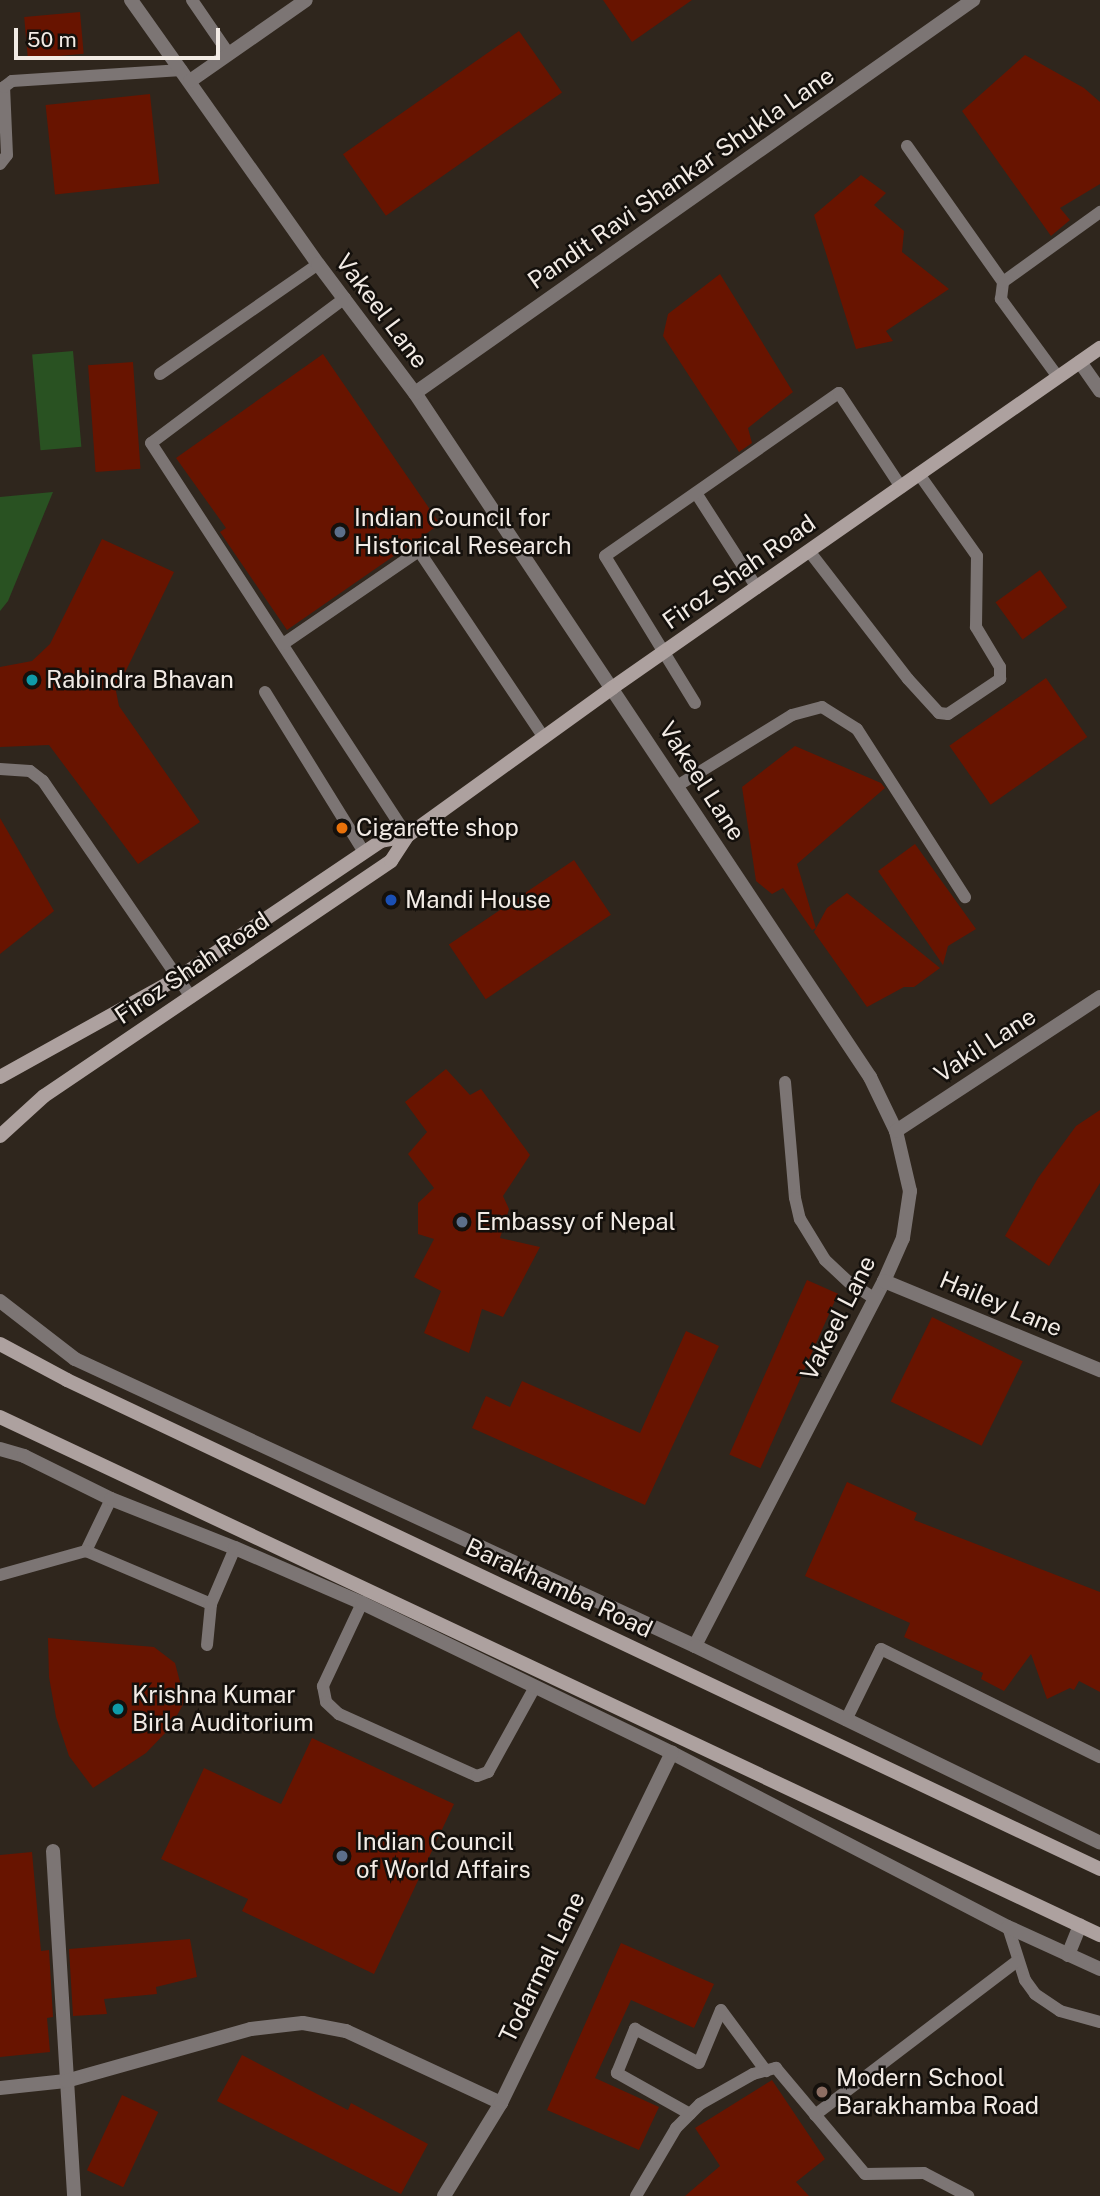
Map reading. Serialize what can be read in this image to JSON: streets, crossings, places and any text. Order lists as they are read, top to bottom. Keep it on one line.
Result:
{"streets":{"main road":["Firoz Shah Road","Barakhamba Road"],"street":["Pandit Ravi Shankar Shukla Lane","Vakeel Lane","Vakil Lane","Hailey Lane","Todarmal Lane"]},"crossings":[["Pandit Ravi Shankar Shukla Lane","Vakeel Lane"],["Vakeel Lane","Firoz Shah Road"],["Vakeel Lane","Vakil Lane"],["Vakeel Lane","Hailey Lane"]],"places":["Indian Council for Historical Research","Rabindra Bhavan","Cigarette shop","Mandi House","Embassy of Nepal","Krishna Kumar Birla Auditorium","Indian Council of World Affairs","Modern School Barakhamba Road"],"scale_bar":"50 m"}
